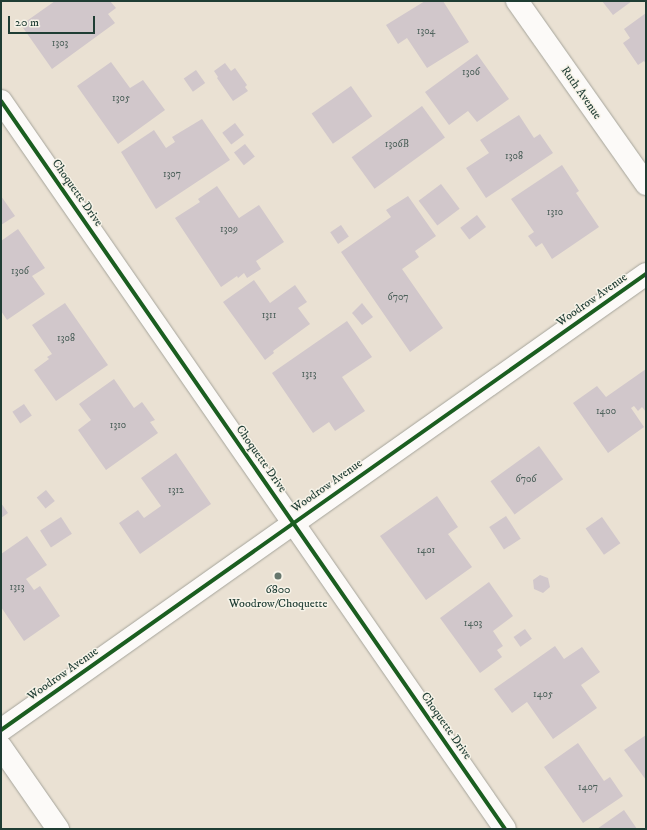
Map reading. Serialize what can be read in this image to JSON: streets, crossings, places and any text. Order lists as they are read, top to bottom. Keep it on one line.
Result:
{"streets":{"street":["Ruth Avenue","Choquette Drive","Woodrow Avenue"]},"crossings":[["Choquette Drive","Woodrow Avenue"]],"places":["6800 Woodrow/Choquette"],"house_numbers":["1304","1303","1306","1305","1306B","1308","1307","1310","1309","1306","6707","1311","1308","1313","1400","1310","6706","1312","1401","1313","1403","1405","1407"],"scale_bar":"20 m"}
